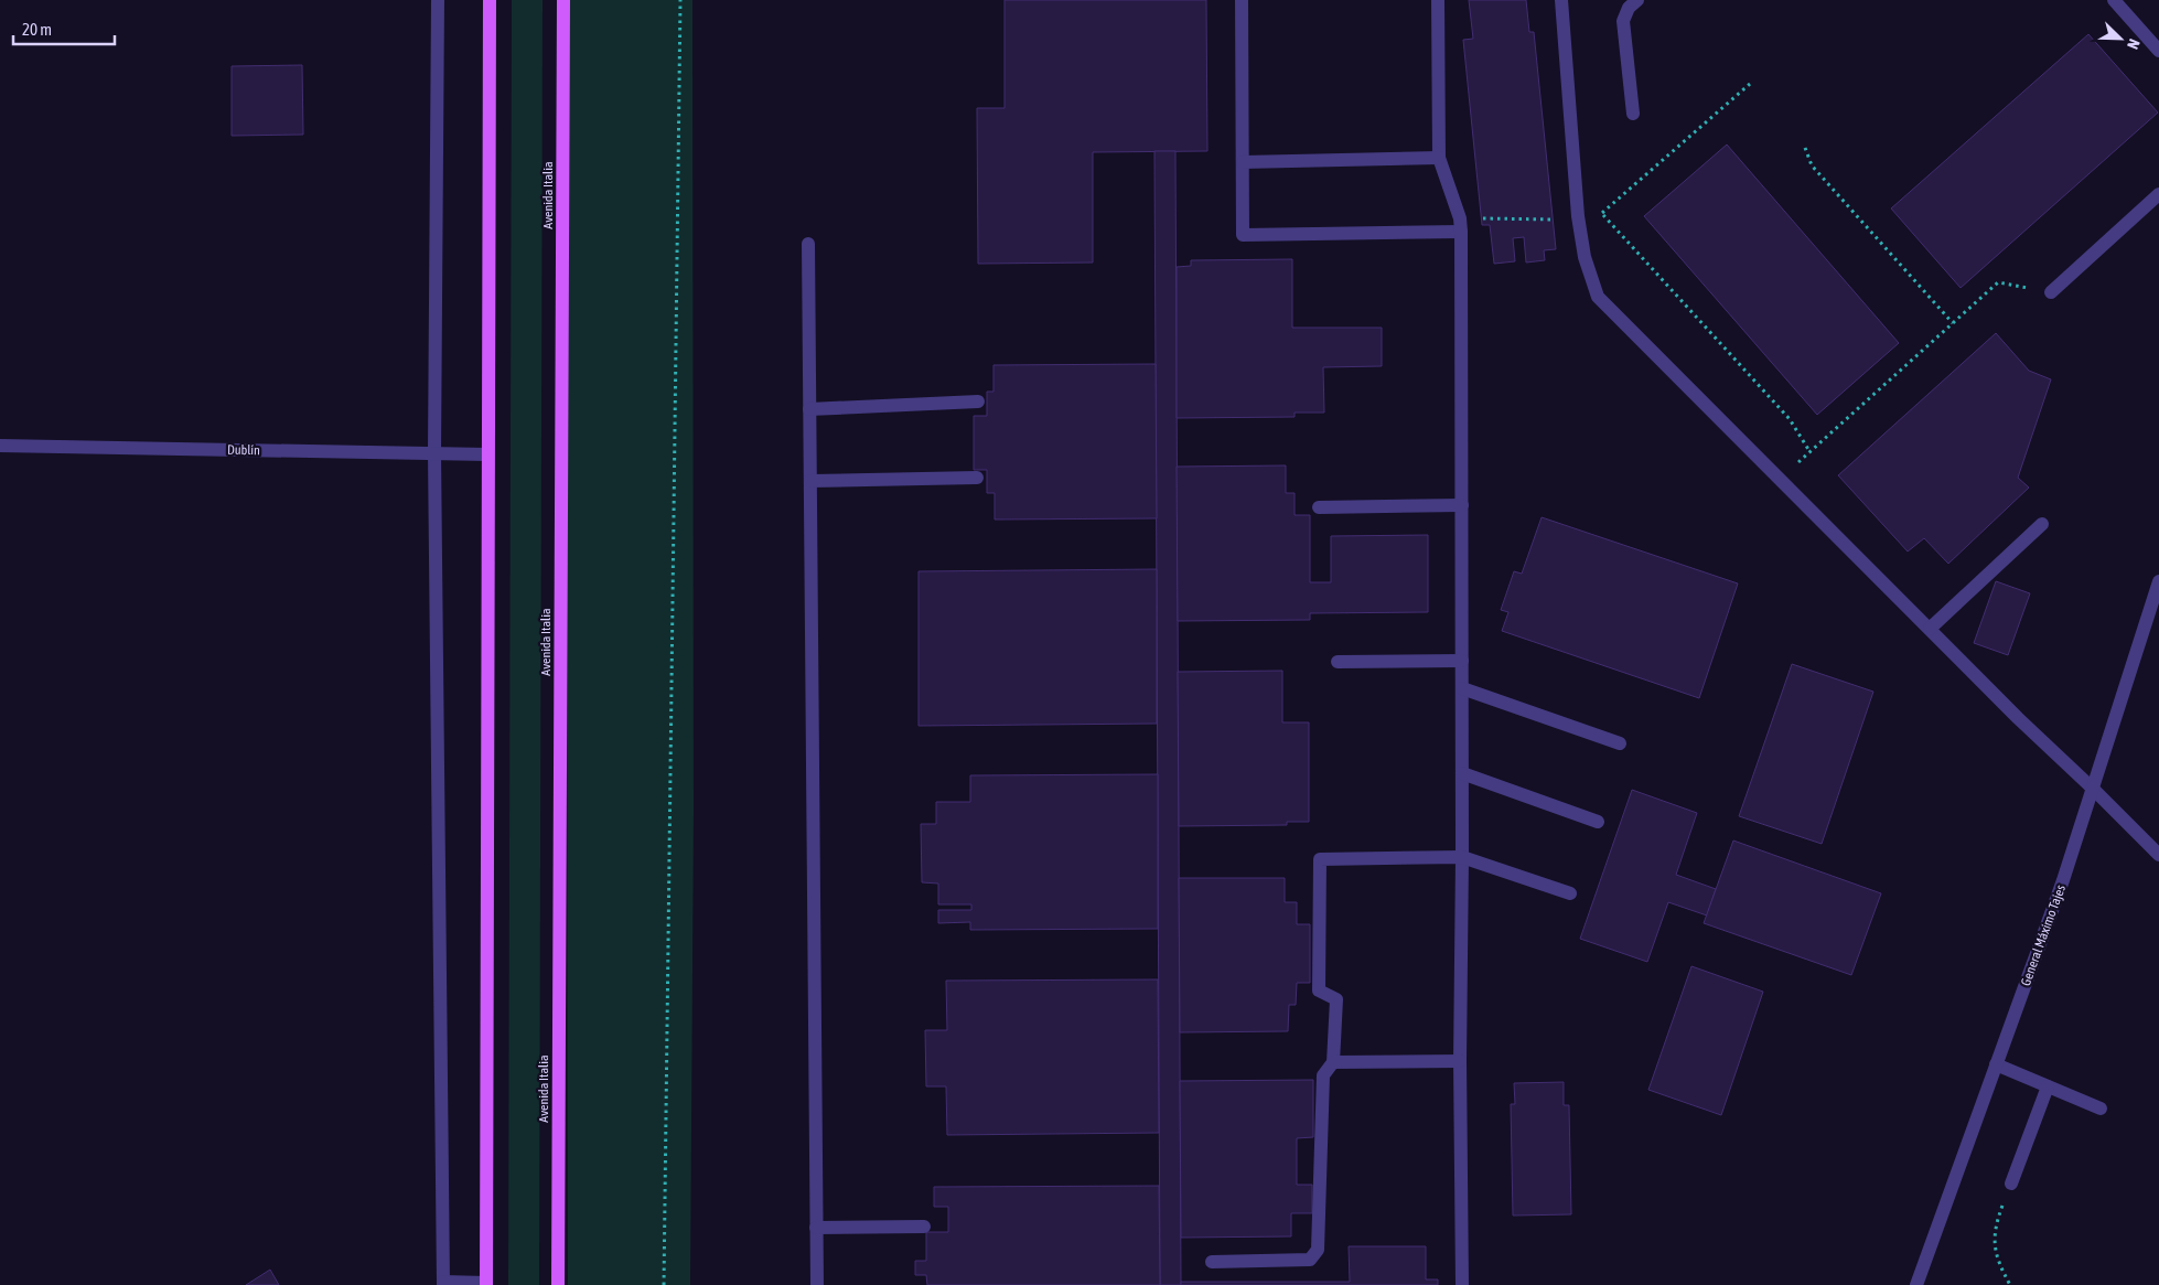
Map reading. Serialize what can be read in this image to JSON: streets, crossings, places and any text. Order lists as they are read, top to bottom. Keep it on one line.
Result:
{"streets":{"main road":["Avenida Italia"],"street":["Dublín","General Máximo Tajes"]},"scale_bar":"20 m","north":"bottom right"}
